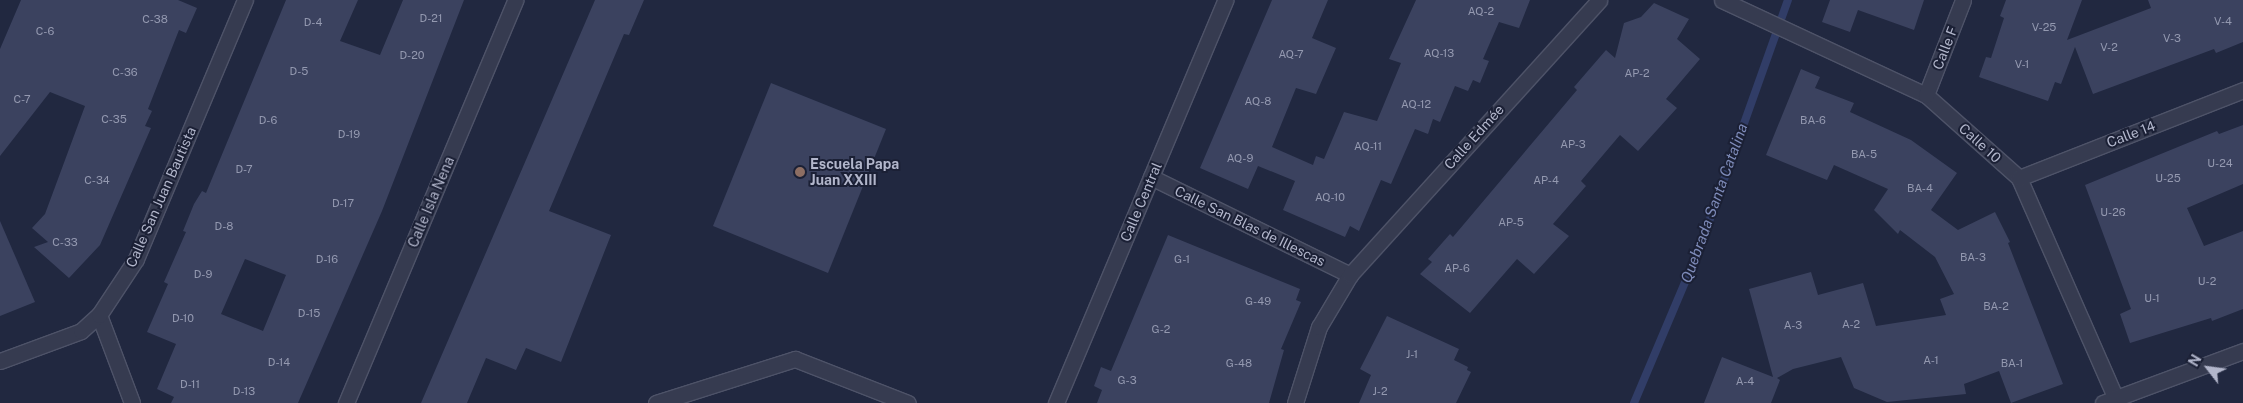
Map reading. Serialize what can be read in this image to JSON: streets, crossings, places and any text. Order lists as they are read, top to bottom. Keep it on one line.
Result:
{"streets":{"street":["Calle F","Calle 14","Calle Edmée","Calle 10","Calle San Juan Bautista","Calle Isla Nena","Calle Central","Calle San Blas de Illescas"]},"crossings":[["Calle F","Calle 10"],["Calle 14","Calle 10"],["Calle Edmée","Calle San Blas de Illescas"],["Calle Central","Calle San Blas de Illescas"]],"water":["Quebrada Santa Catalina"],"places":["Escuela Papa Juan XXIII"],"house_numbers":["AQ-2","D-21","C-38","V-4","D-4","V-25","C-6","V-3","V-2","AQ-13","AQ-7","D-20","V-1","D-5","C-36","AP-2","C-7","AQ-8","AQ-12","C-35","D-6","BA-6","D-19","AP-3","AQ-11","BA-5","AQ-9","U-24","D-7","U-25","C-34","AP-4","BA-4","AQ-10","D-17","U-26","AP-5","D-8","C-33","BA-3","D-16","G-1","AP-6","D-9","U-2","U-1","G-49","BA-2","D-15","D-10","A-2","A-3","G-2","J-1","A-1","D-14","G-48","BA-1","G-3","A-4","D-11","D-13","J-2"],"north":"top left"}
